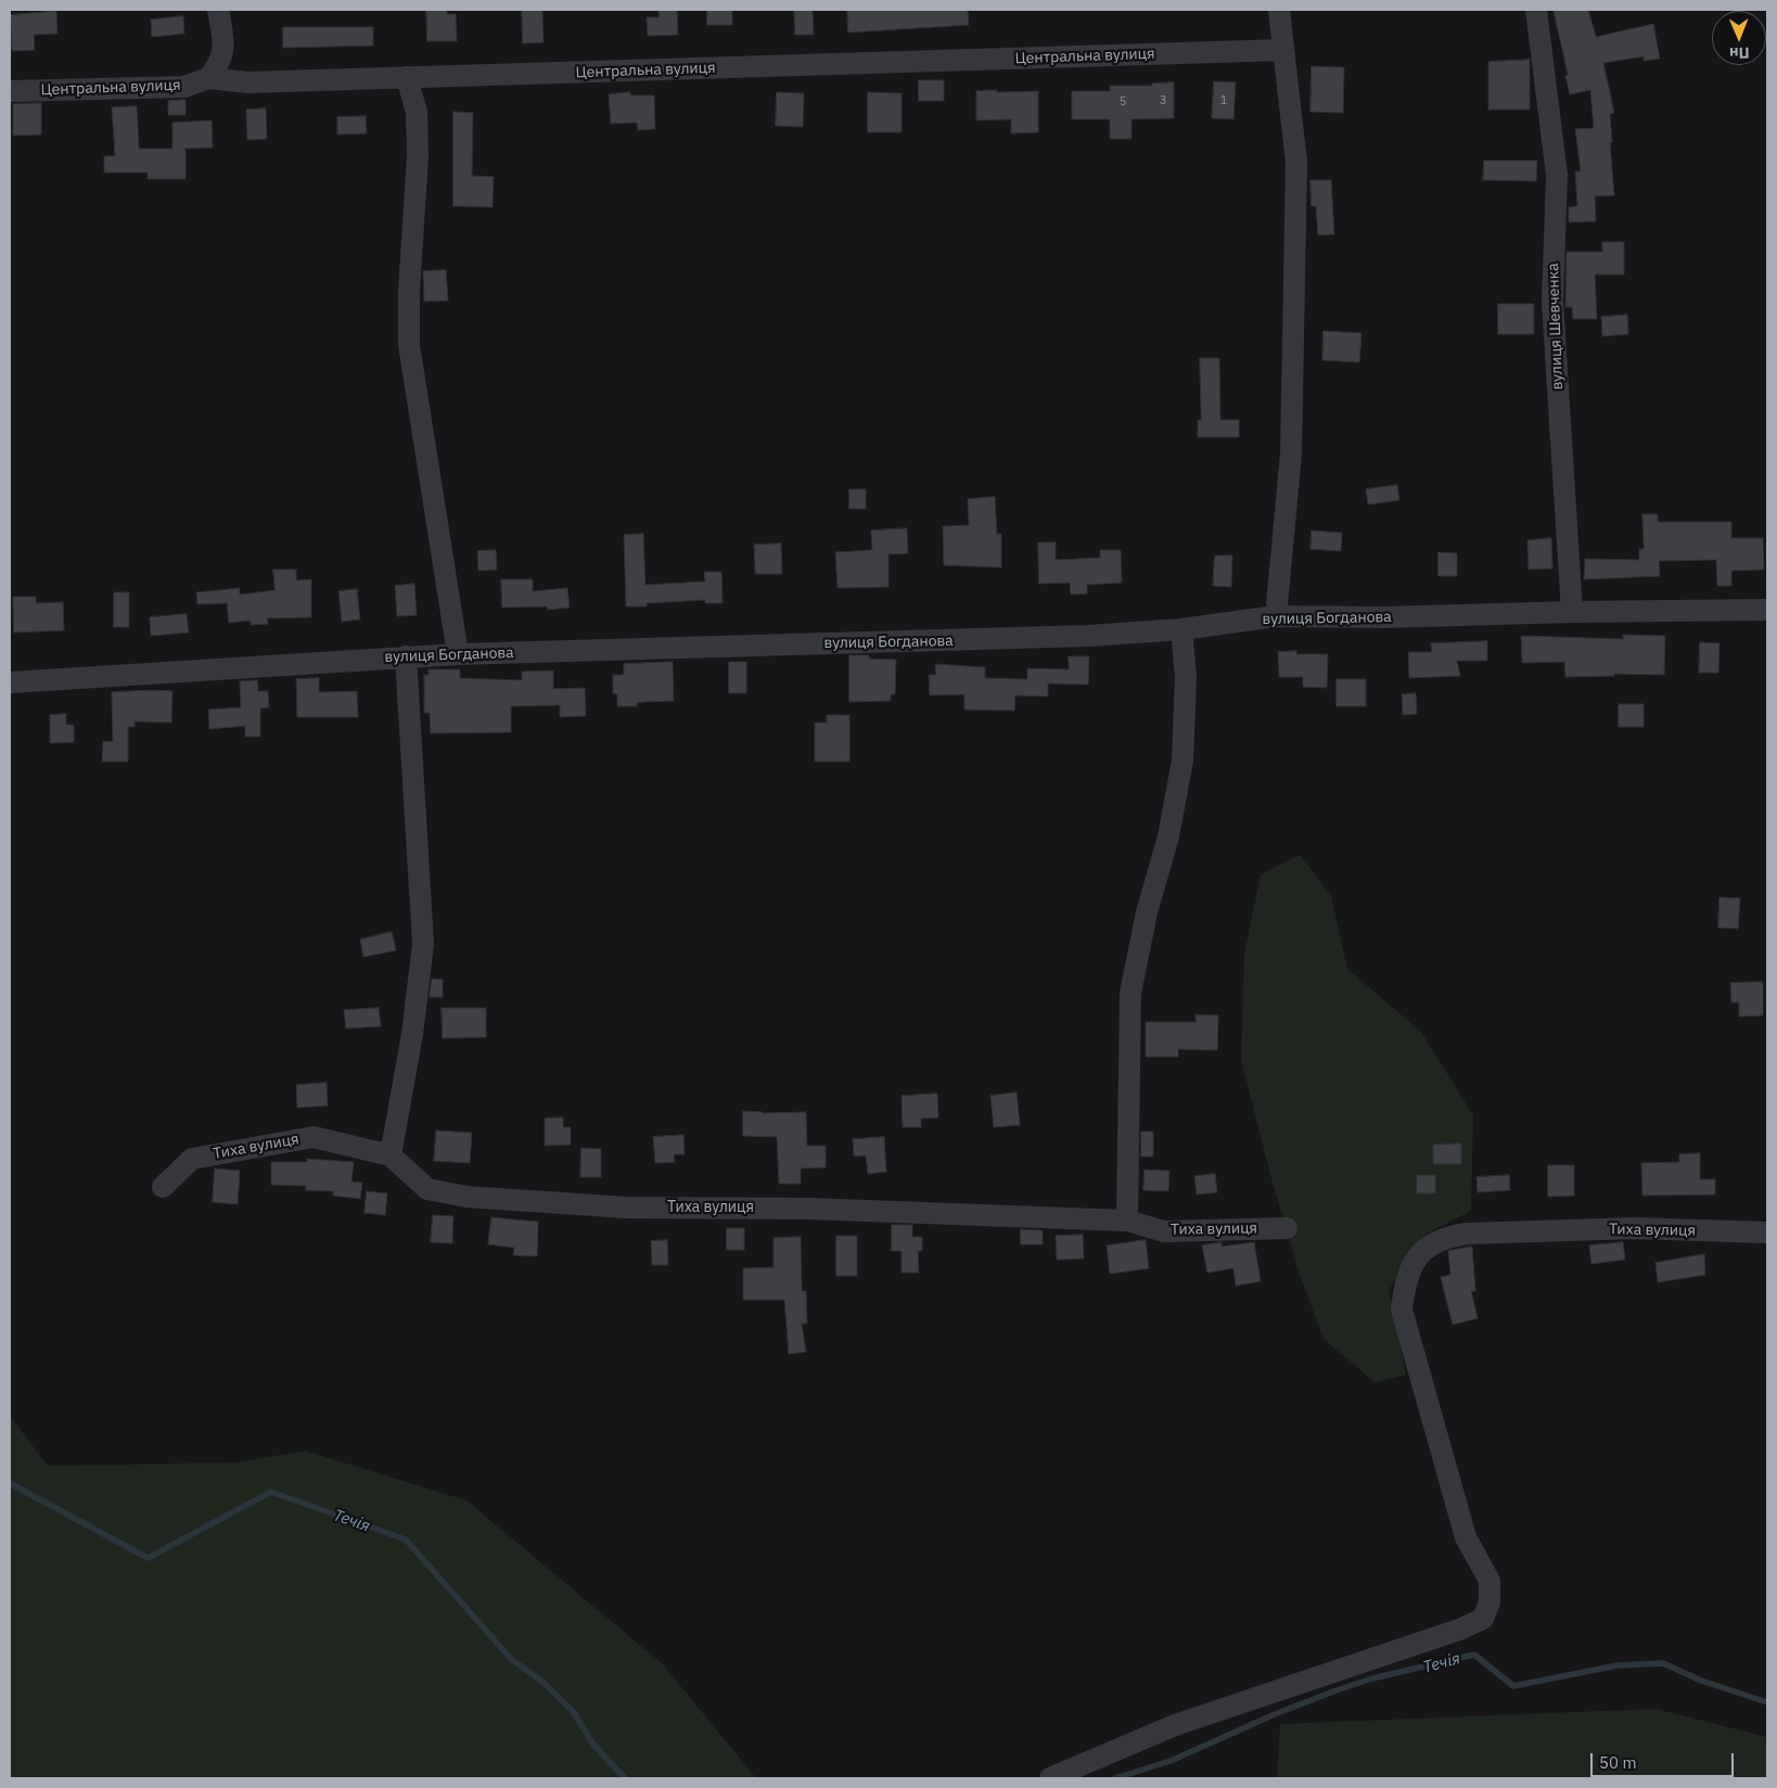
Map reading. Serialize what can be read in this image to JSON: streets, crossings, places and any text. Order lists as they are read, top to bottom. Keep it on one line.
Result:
{"streets":{"street":["Центральна вулиця","вулиця Шевченка","вулиця Богданова","Тиха вулиця"]},"crossings":[["вулиця Шевченка","вулиця Богданова"]],"water":["Течія"],"house_numbers":["3","1","5"],"scale_bar":"50 m","north":"bottom"}
